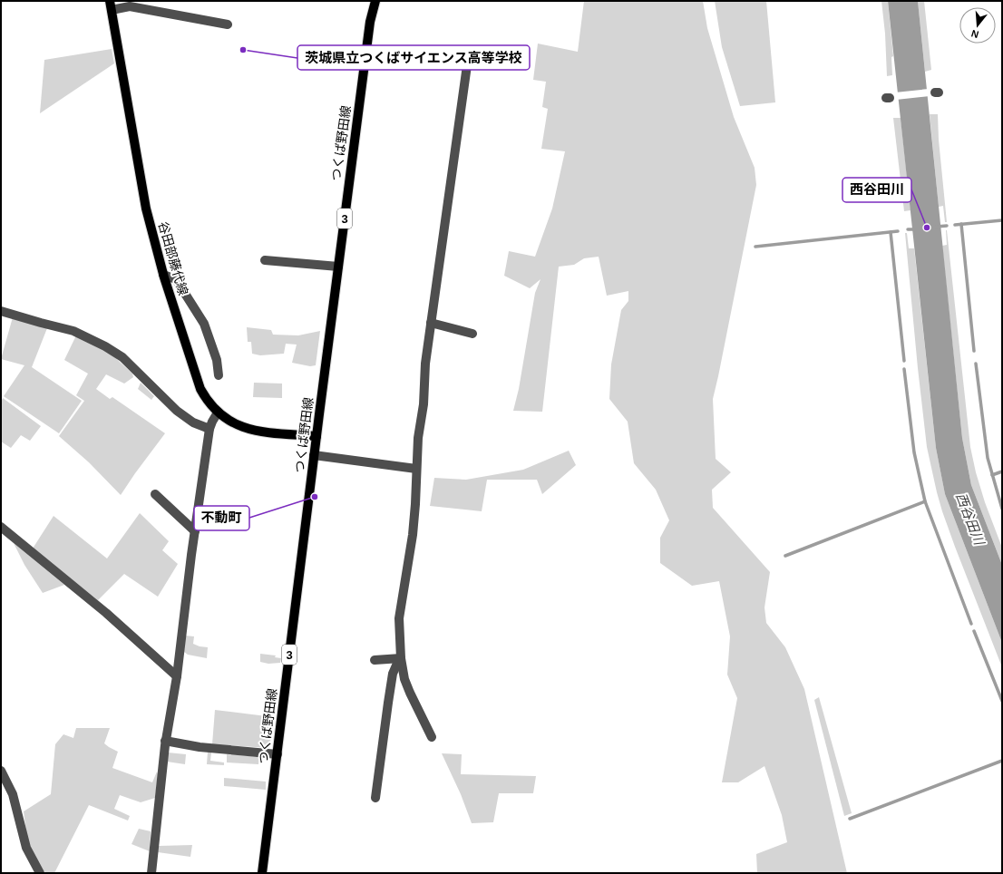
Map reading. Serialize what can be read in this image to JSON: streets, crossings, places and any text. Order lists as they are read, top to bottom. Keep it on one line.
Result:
{"streets":{"main road":["つくば野田線","3","谷田部藤代線"]},"crossings":[["つくば野田線","谷田部藤代線"]],"water":["西谷田川"],"places":["茨城県立つくばサイエンス高等学校","西谷田川","不動町"],"north":"bottom"}
